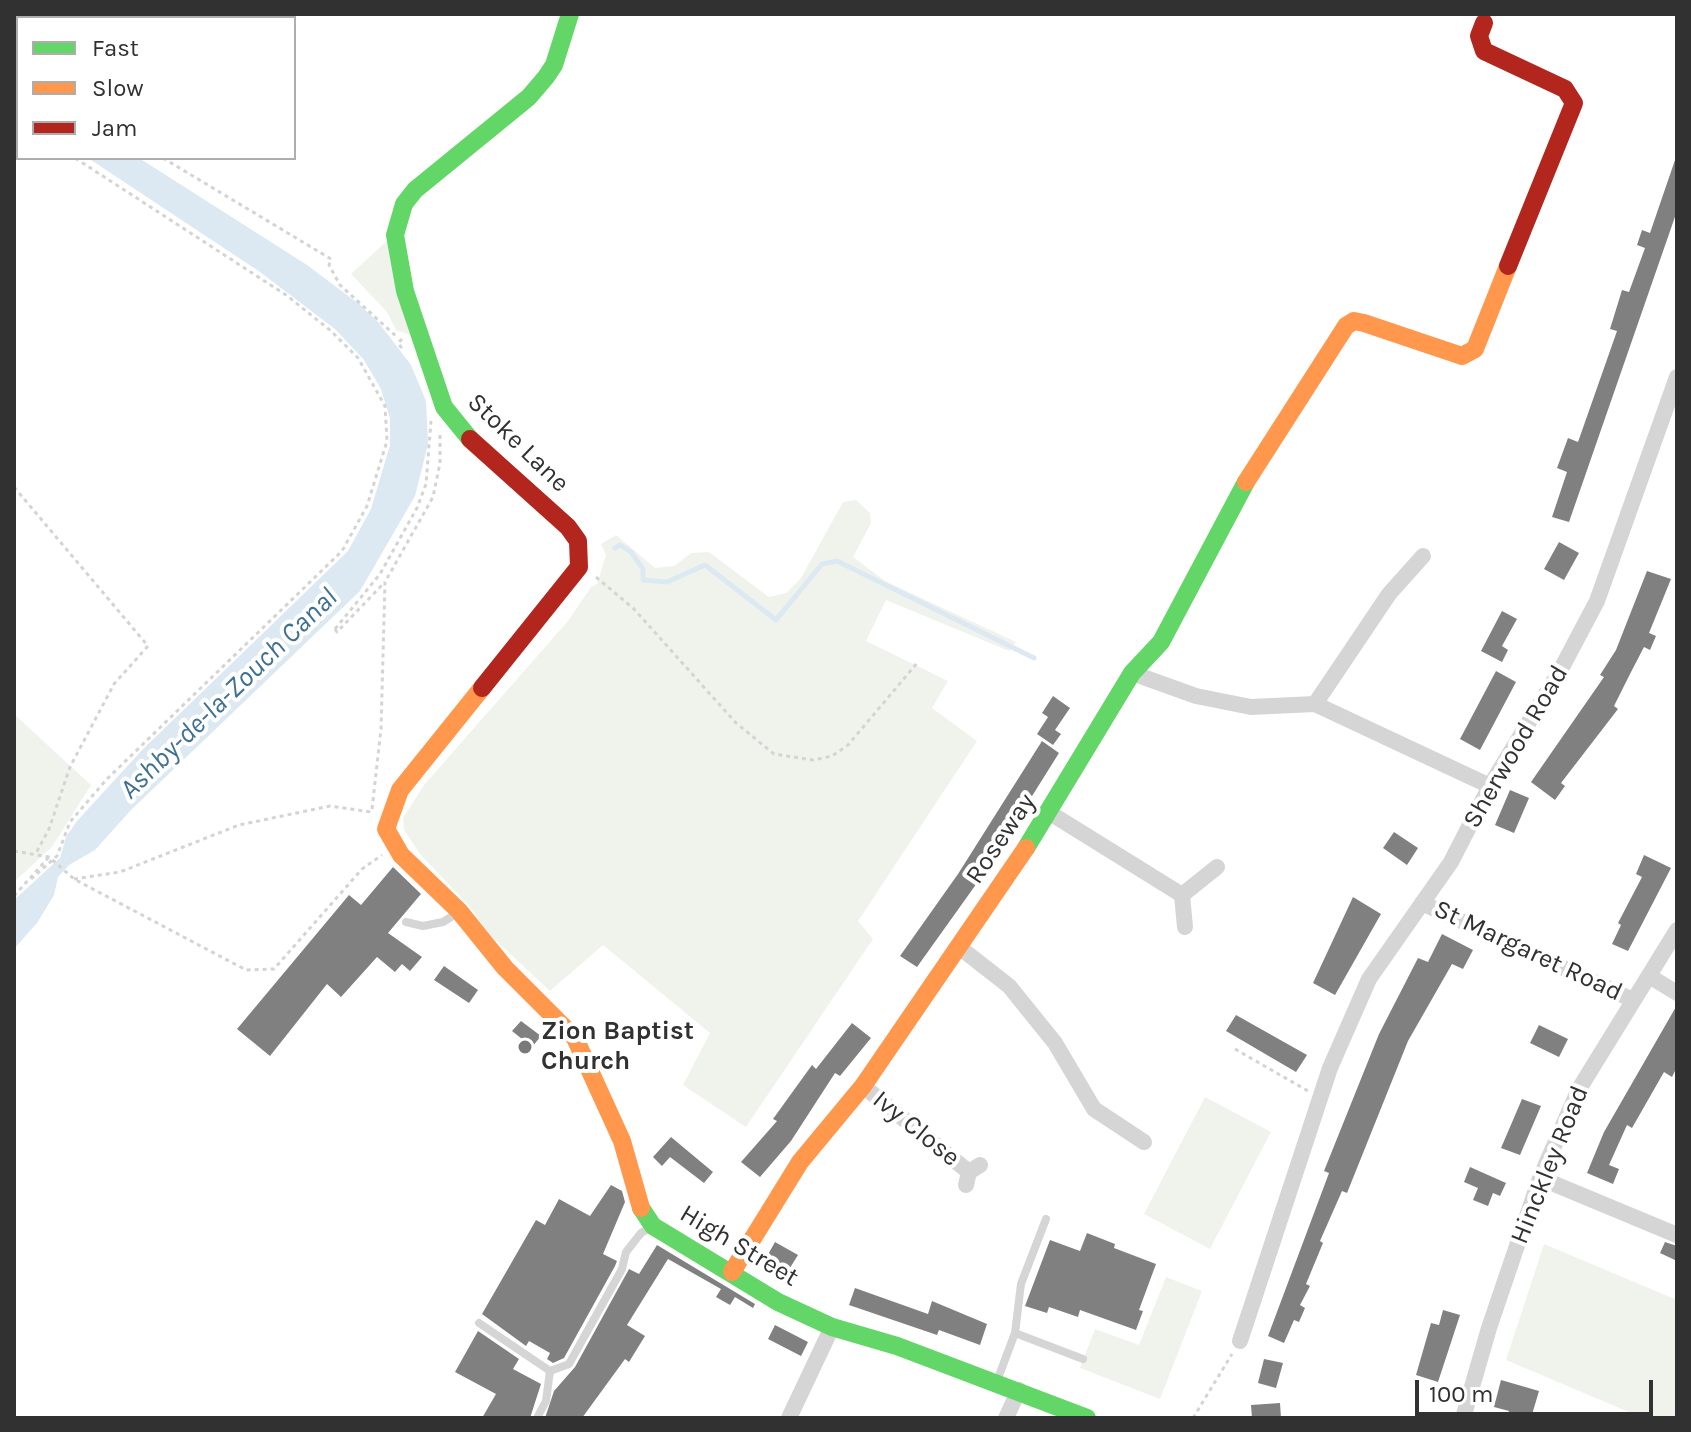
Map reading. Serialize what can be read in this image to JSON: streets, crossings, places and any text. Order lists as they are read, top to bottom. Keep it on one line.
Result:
{"streets":{"street":["Stoke Lane","Sherwood Road","Roseway","St Margaret Road","Ivy Close","Hinckley Road","High Street"]},"crossings":[["Sherwood Road","St Margaret Road"],["Roseway","Ivy Close"],["Roseway","High Street"],["St Margaret Road","Hinckley Road"]],"water":["Ashby-de-la-Zouch Canal"],"places":["Zion Baptist Church"],"legend":["Fast","Slow","Jam"],"scale_bar":"100 m"}
